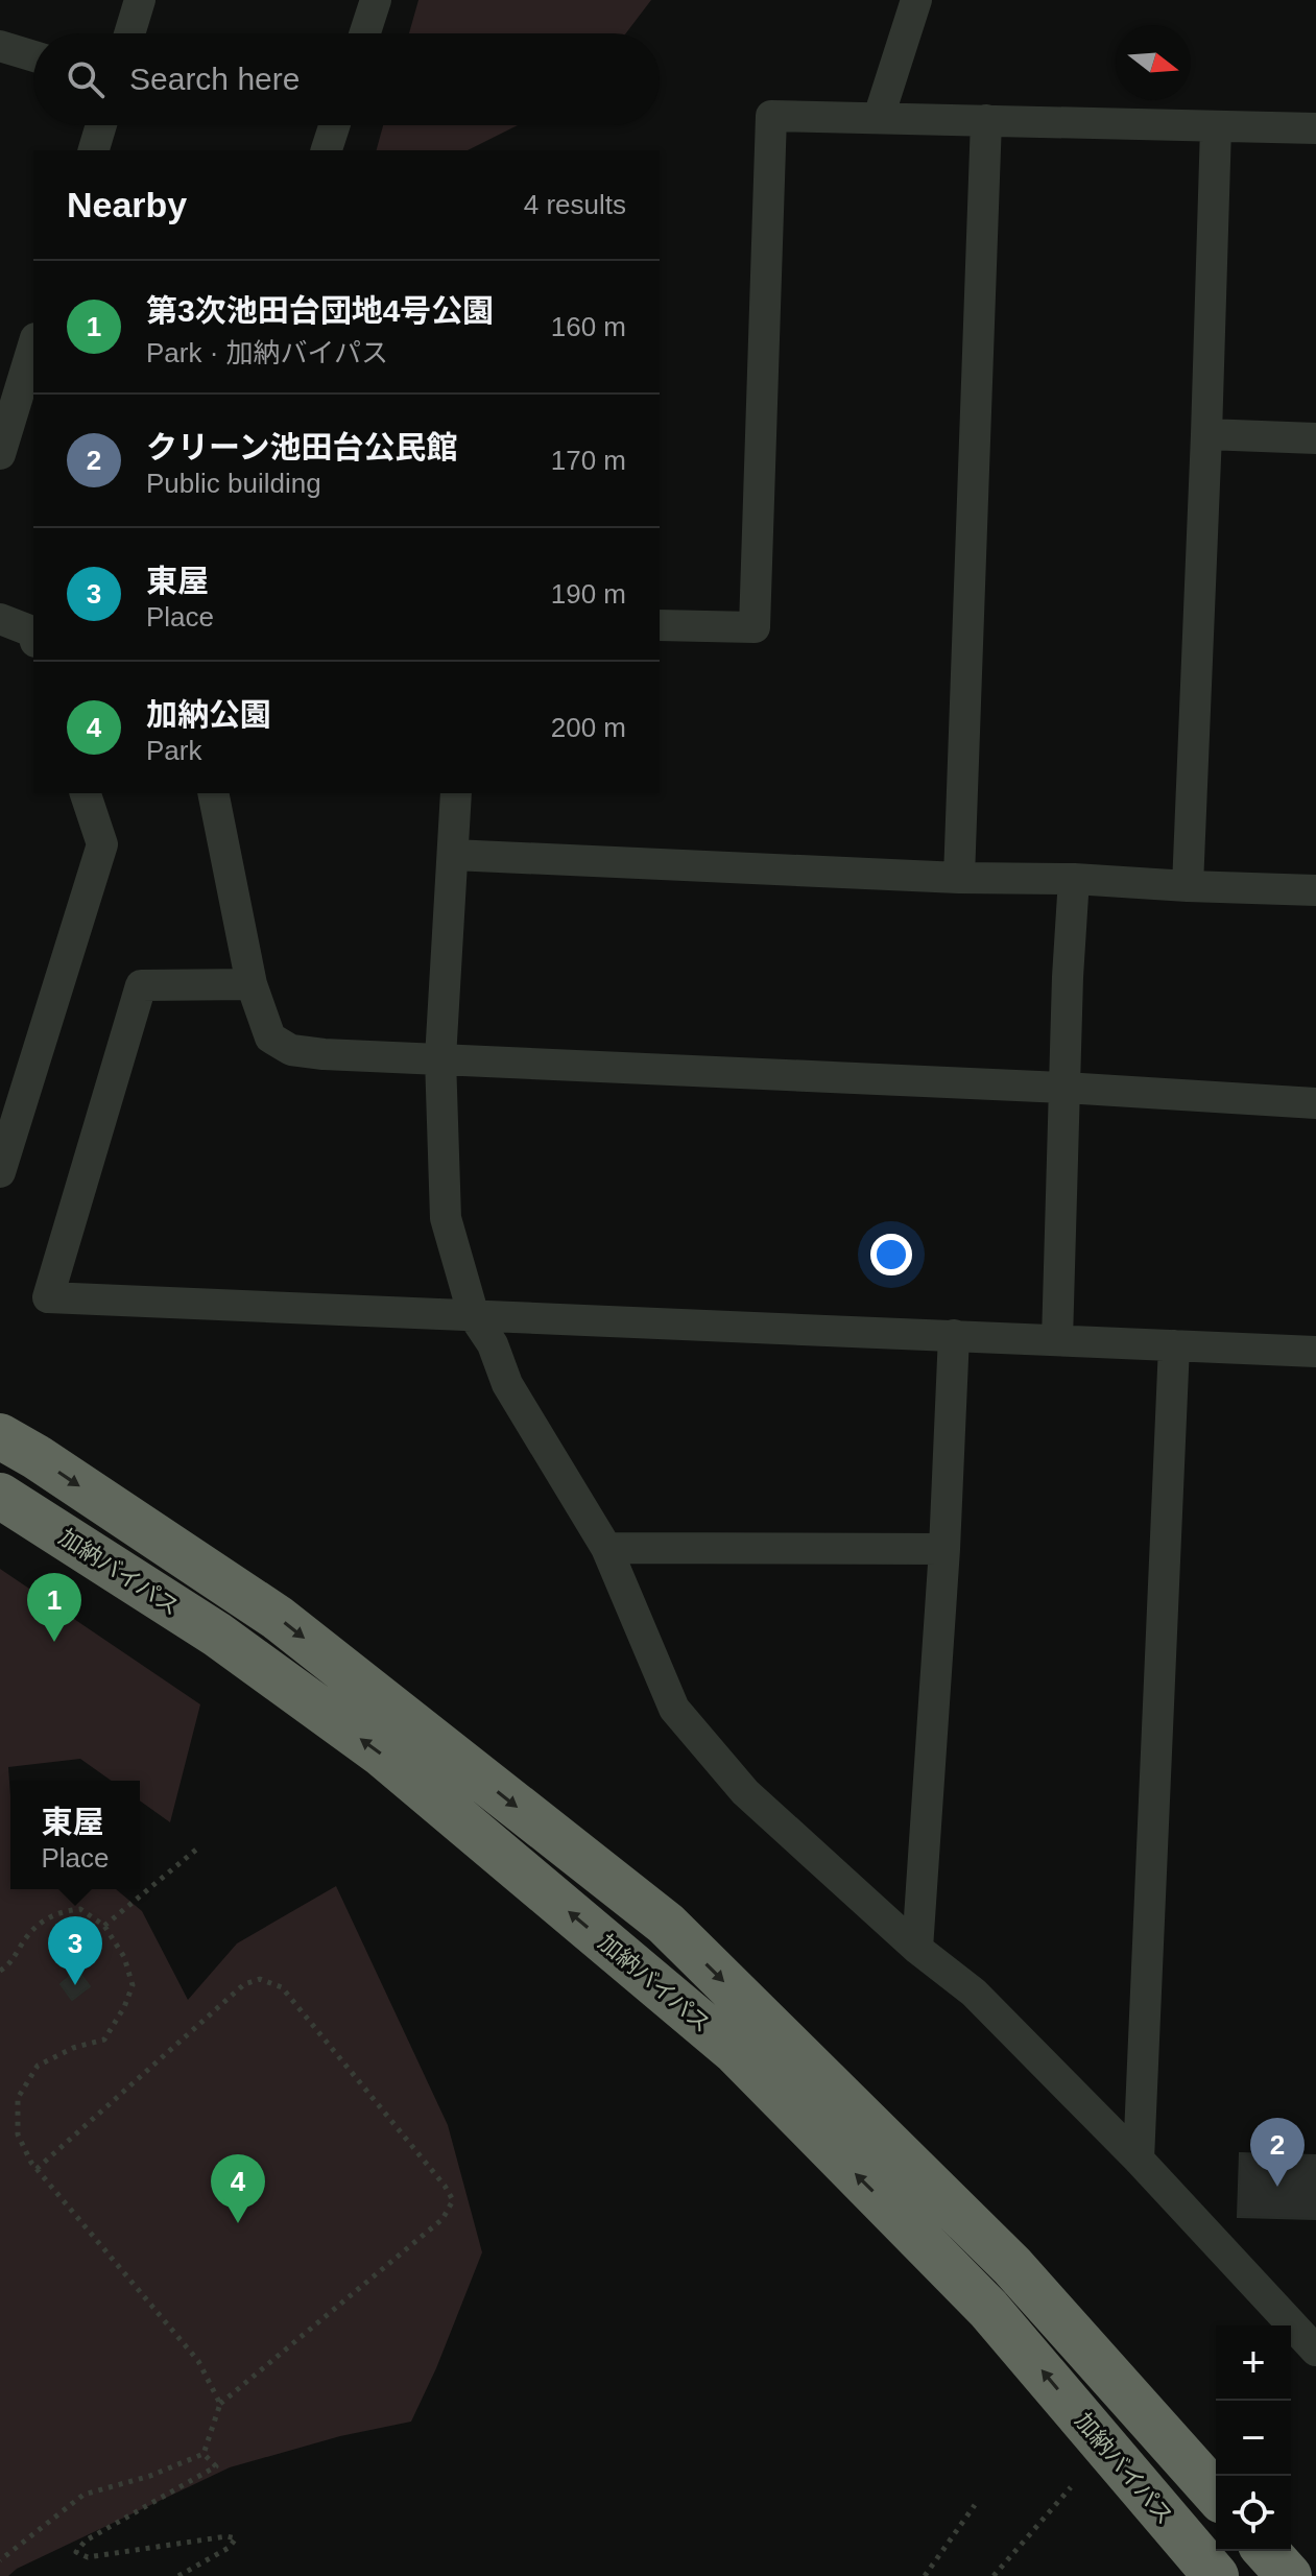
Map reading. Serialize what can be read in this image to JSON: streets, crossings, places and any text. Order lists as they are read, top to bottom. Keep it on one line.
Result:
{"streets":{"highway":["加納バイパス"]},"north":"right","page":{"search":"Search here","heading":["Nearby","4 results"],"list":[{"mark":"1","name":"第3次池田台団地4号公園","note":"Park · 加納バイパス","value":"160 m"},{"mark":"2","name":"クリーン池田台公民館","note":"Public building","value":"170 m"},{"mark":"3","name":"東屋","note":"Place","value":"190 m"},{"mark":"4","name":"加納公園","note":"Park","value":"200 m"}],"pins":["1","3","2","4"],"popup":["東屋","Place"],"map_buttons":["+","−"]}}
